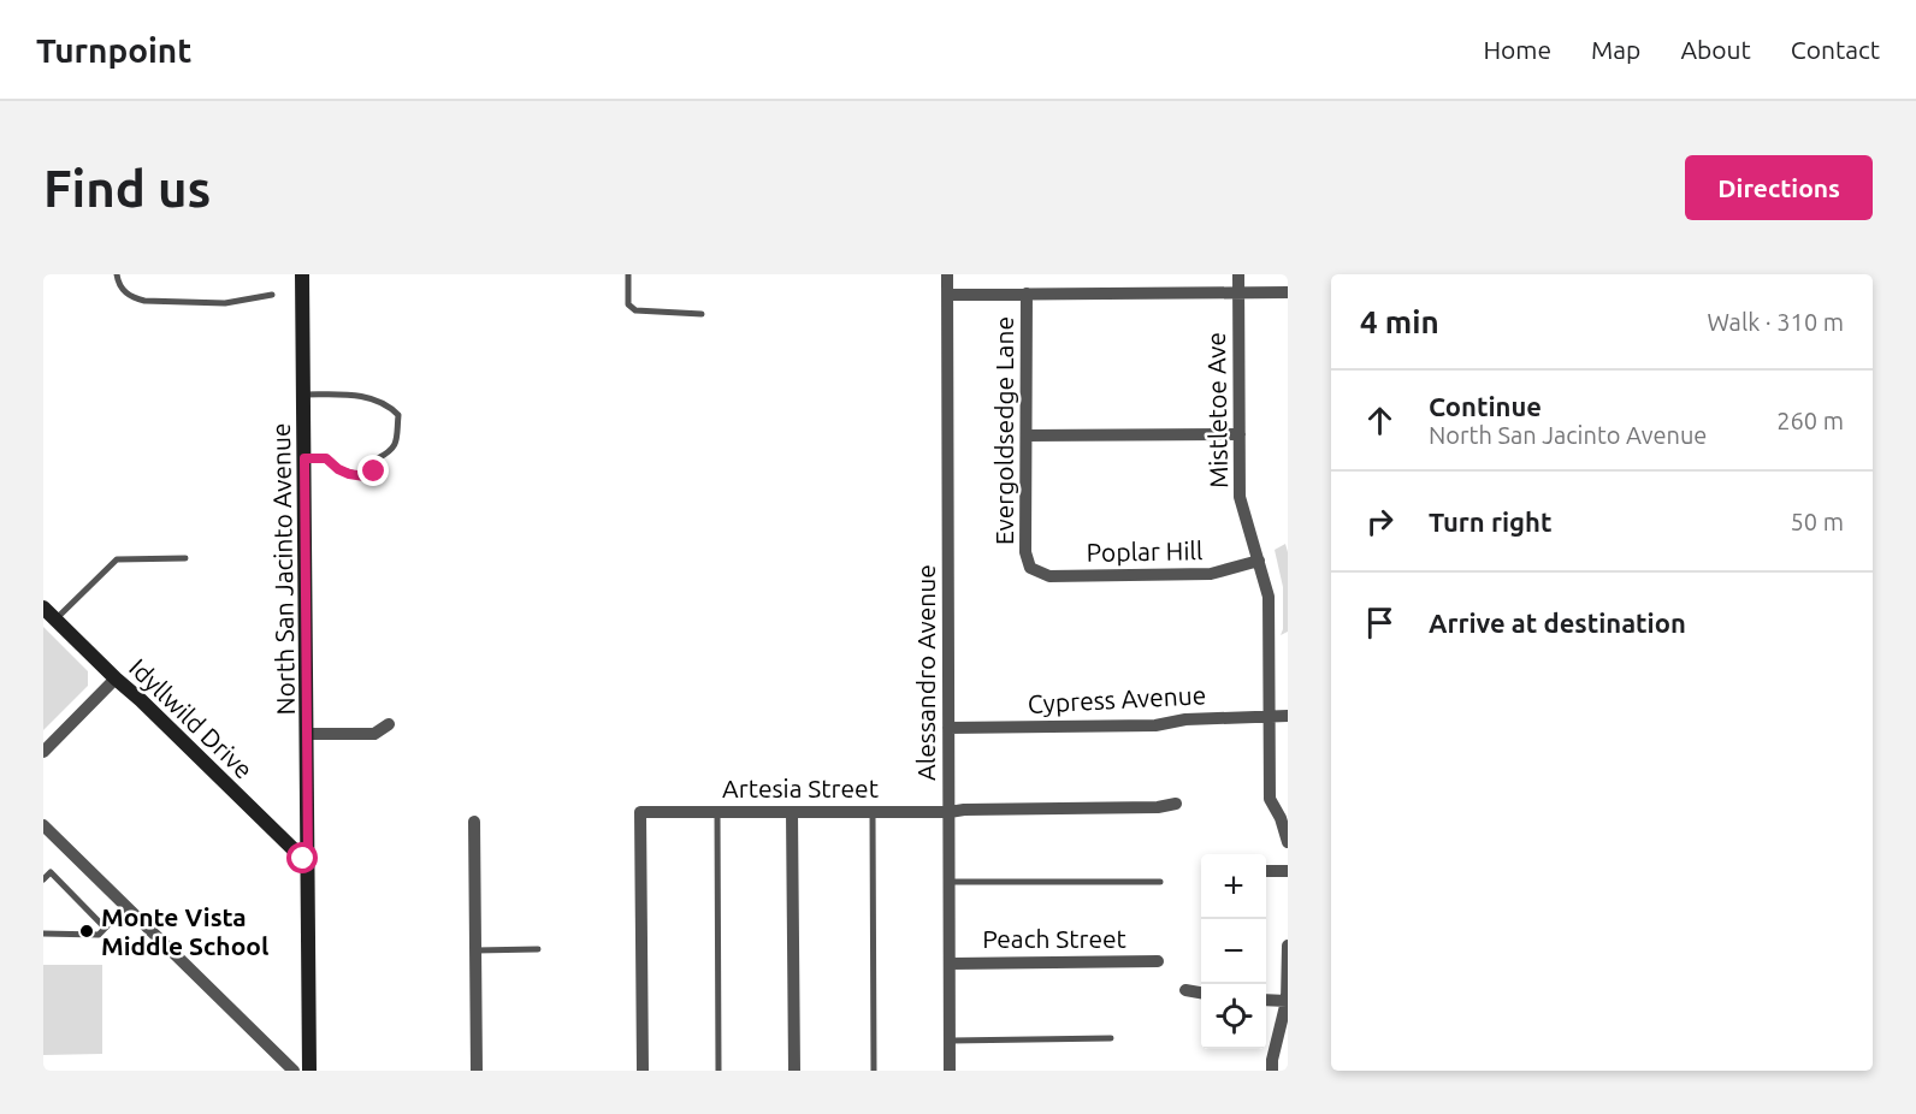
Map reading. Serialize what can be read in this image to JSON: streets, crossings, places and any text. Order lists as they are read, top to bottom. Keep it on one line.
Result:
{"streets":{"street":["Mistletoe Ave","Evergoldsedge Lane","Poplar Hill","North San Jacinto Avenue","Alessandro Avenue","Cypress Avenue","Idyllwild Drive","Artesia Street","Peach Street"]},"crossings":[["Mistletoe Ave","Poplar Hill"],["Mistletoe Ave","Cypress Avenue"],["Evergoldsedge Lane","Poplar Hill"],["North San Jacinto Avenue","Idyllwild Drive"],["Alessandro Avenue","Cypress Avenue"],["Alessandro Avenue","Artesia Street"],["Alessandro Avenue","Peach Street"]],"places":["Monte Vista Middle School"],"page":{"header":"Turnpoint","nav":["Home","Map","About","Contact"],"buttons":"Directions","title":"Find us","heading":["4 min","Walk · 310 m"],"list":[["Continue","North San Jacinto Avenue","260 m"],["Turn right","50 m"],"Arrive at destination"],"map_buttons":["+","−"]}}
